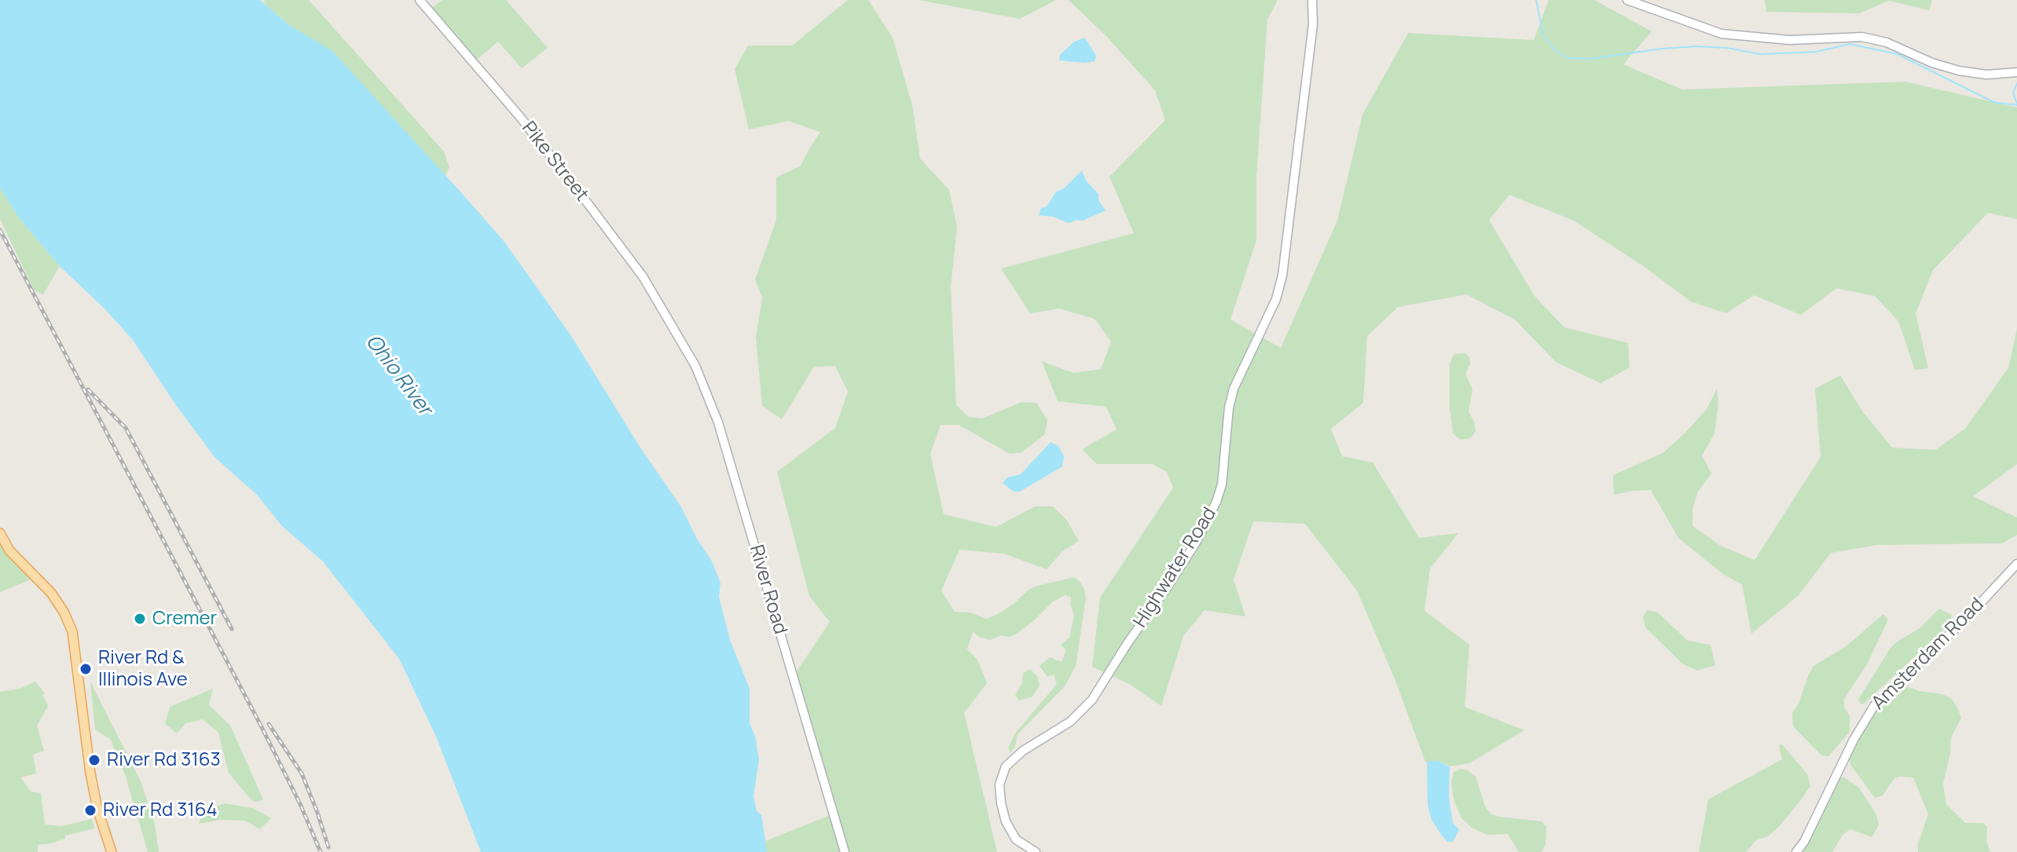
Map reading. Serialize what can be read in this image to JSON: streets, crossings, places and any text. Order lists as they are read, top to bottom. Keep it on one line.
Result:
{"streets":{"street":["Pike Street","Highwater Road","River Road","Amsterdam Road"]},"crossings":[["Pike Street","River Road"]],"water":["Ohio River"],"places":["Cremer","River Rd & Illinois Ave","River Rd 3163","River Rd 3164"]}
